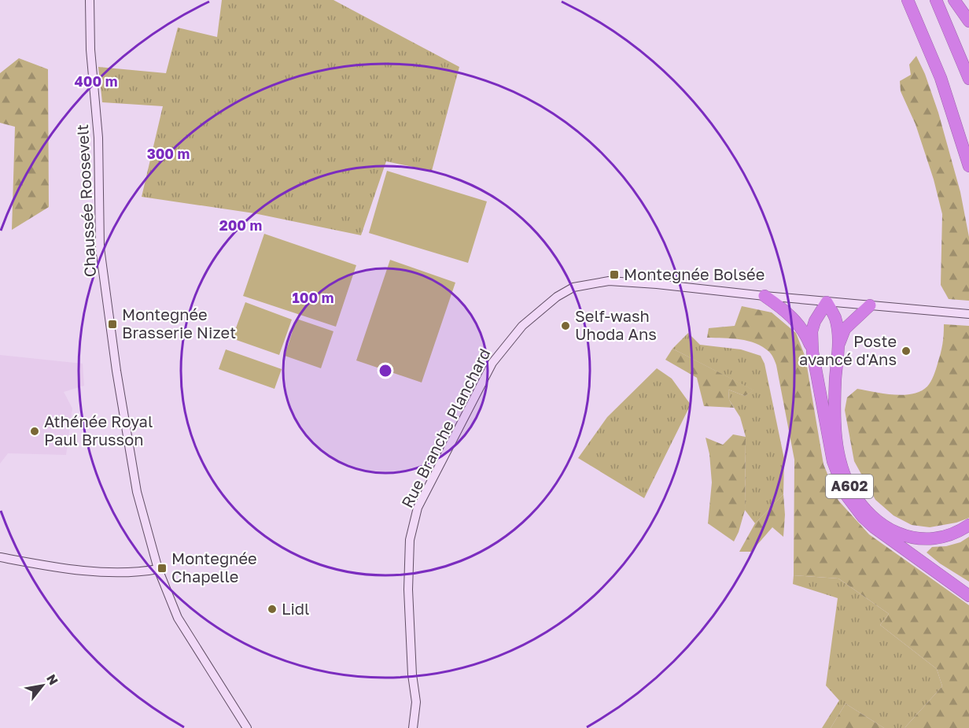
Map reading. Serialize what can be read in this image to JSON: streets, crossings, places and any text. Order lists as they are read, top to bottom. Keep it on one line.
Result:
{"streets":{"highway":["A602"],"main road":["Chaussée Roosevelt","Rue Branche Planchard"]},"crossings":[["Rue Branche Planchard","A602"]],"places":{"transit":["Montegnée Bolsée","Montegnée Brasserie Nizet","Montegnée Chapelle"],"other":["Self-wash Uhoda Ans","Poste avancé d'Ans","Athénée Royal Paul Brusson","Lidl"]},"north":"top right","rings":["400 m","300 m","200 m","100 m"]}
